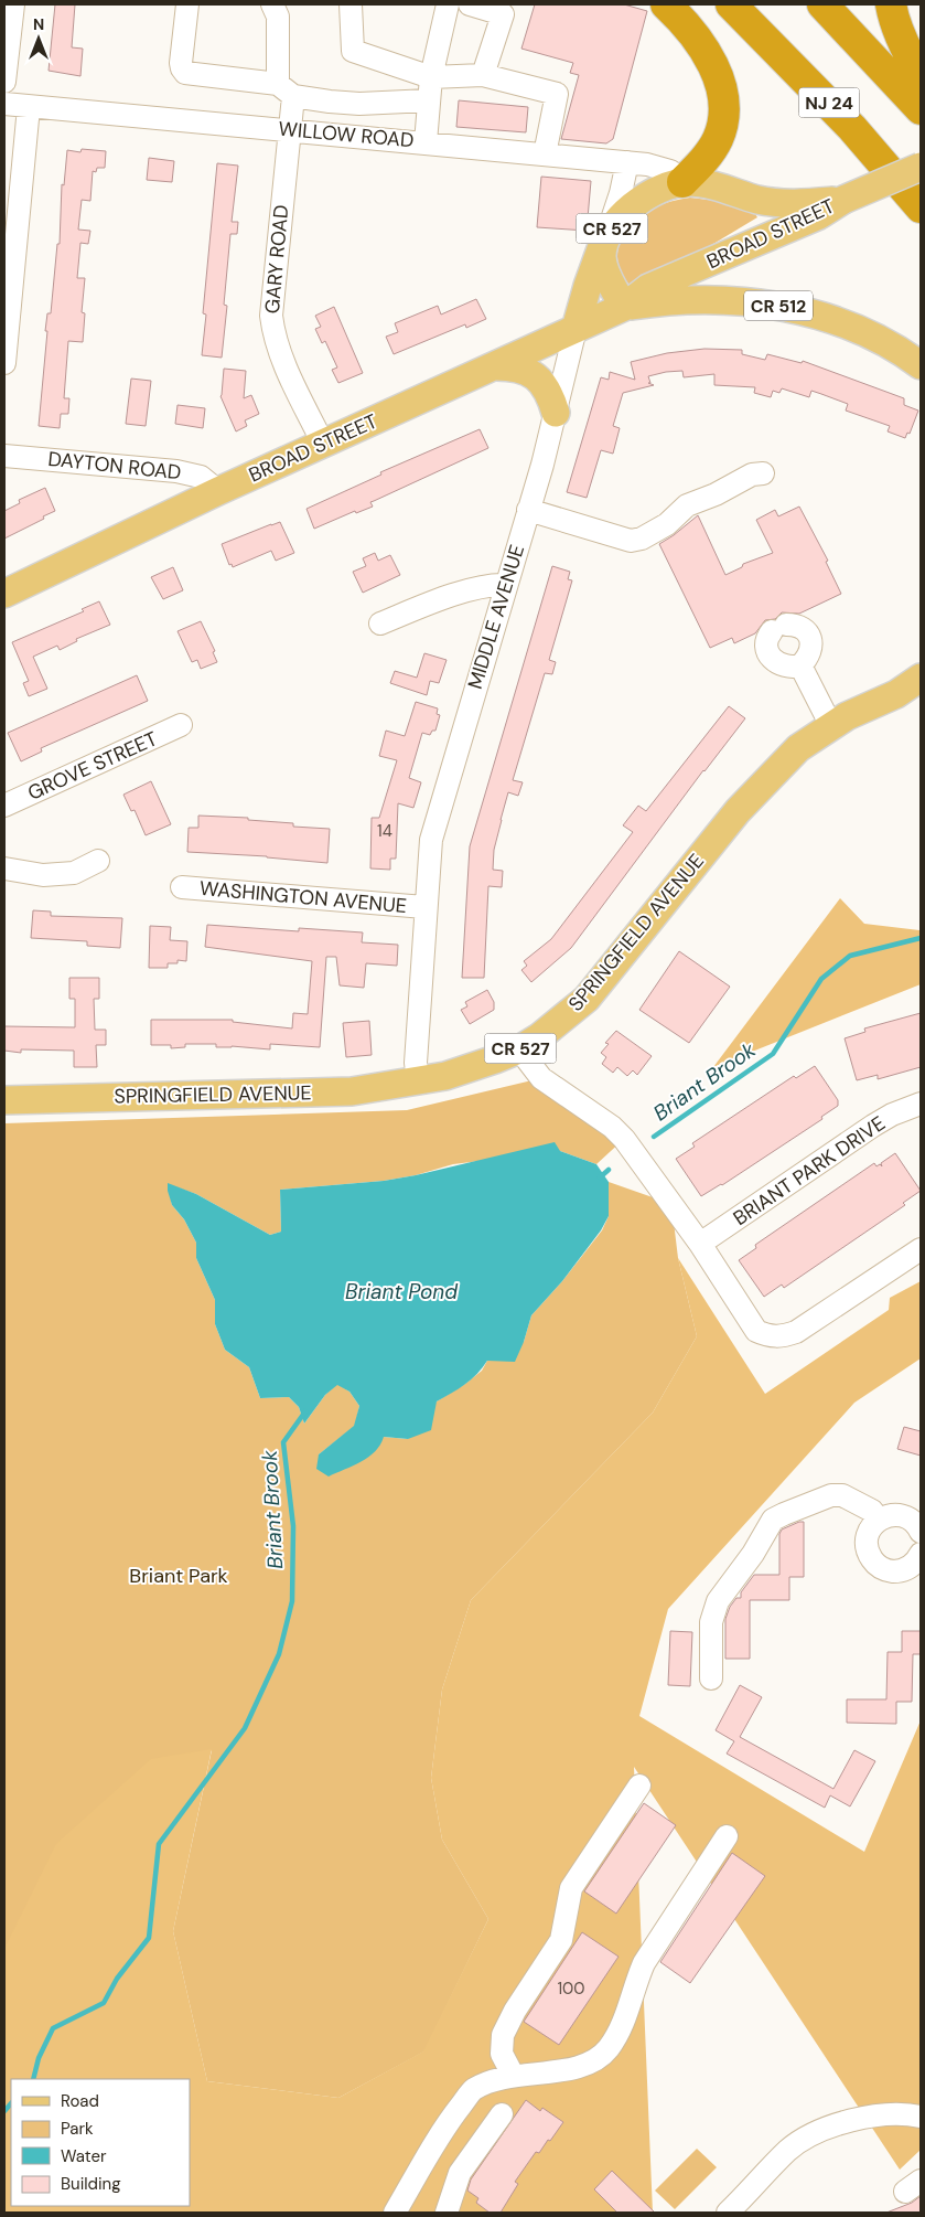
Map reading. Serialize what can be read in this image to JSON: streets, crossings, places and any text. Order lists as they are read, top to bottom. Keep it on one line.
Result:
{"streets":{"highway":["NJ 24"],"main road":["CR 527","BROAD STREET","CR 512","MIDDLE AVENUE","SPRINGFIELD AVENUE"],"street":["WILLOW ROAD","GARY ROAD","DAYTON ROAD","GROVE STREET","WASHINGTON AVENUE","BRIANT PARK DRIVE"]},"crossings":[["WILLOW ROAD","CR 527"],["WILLOW ROAD","GARY ROAD"],["WILLOW ROAD","MIDDLE AVENUE"],["CR 527","BROAD STREET"],["CR 527","MIDDLE AVENUE"],["BROAD STREET","GARY ROAD"],["BROAD STREET","DAYTON ROAD"],["BROAD STREET","MIDDLE AVENUE"],["MIDDLE AVENUE","WASHINGTON AVENUE"],["MIDDLE AVENUE","SPRINGFIELD AVENUE"]],"water":["Briant Brook","Briant Pond"],"parks":["Briant Park"],"house_numbers":["14","100"],"legend":["Road","Park","Water","Building"],"north":"top"}
